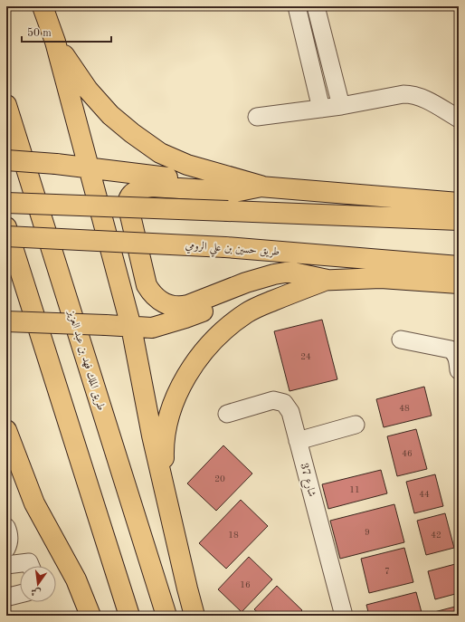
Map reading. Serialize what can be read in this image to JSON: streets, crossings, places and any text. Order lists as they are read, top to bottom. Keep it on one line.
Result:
{"streets":{"highway":["طريق حسين بن علي الرومي","طريق الملك فهد بن عبد العزيز"],"street":["شارع 37"]},"house_numbers":["24","48","46","20","11","44","9","18","42","7","16"],"scale_bar":"50 m","north":"bottom"}
